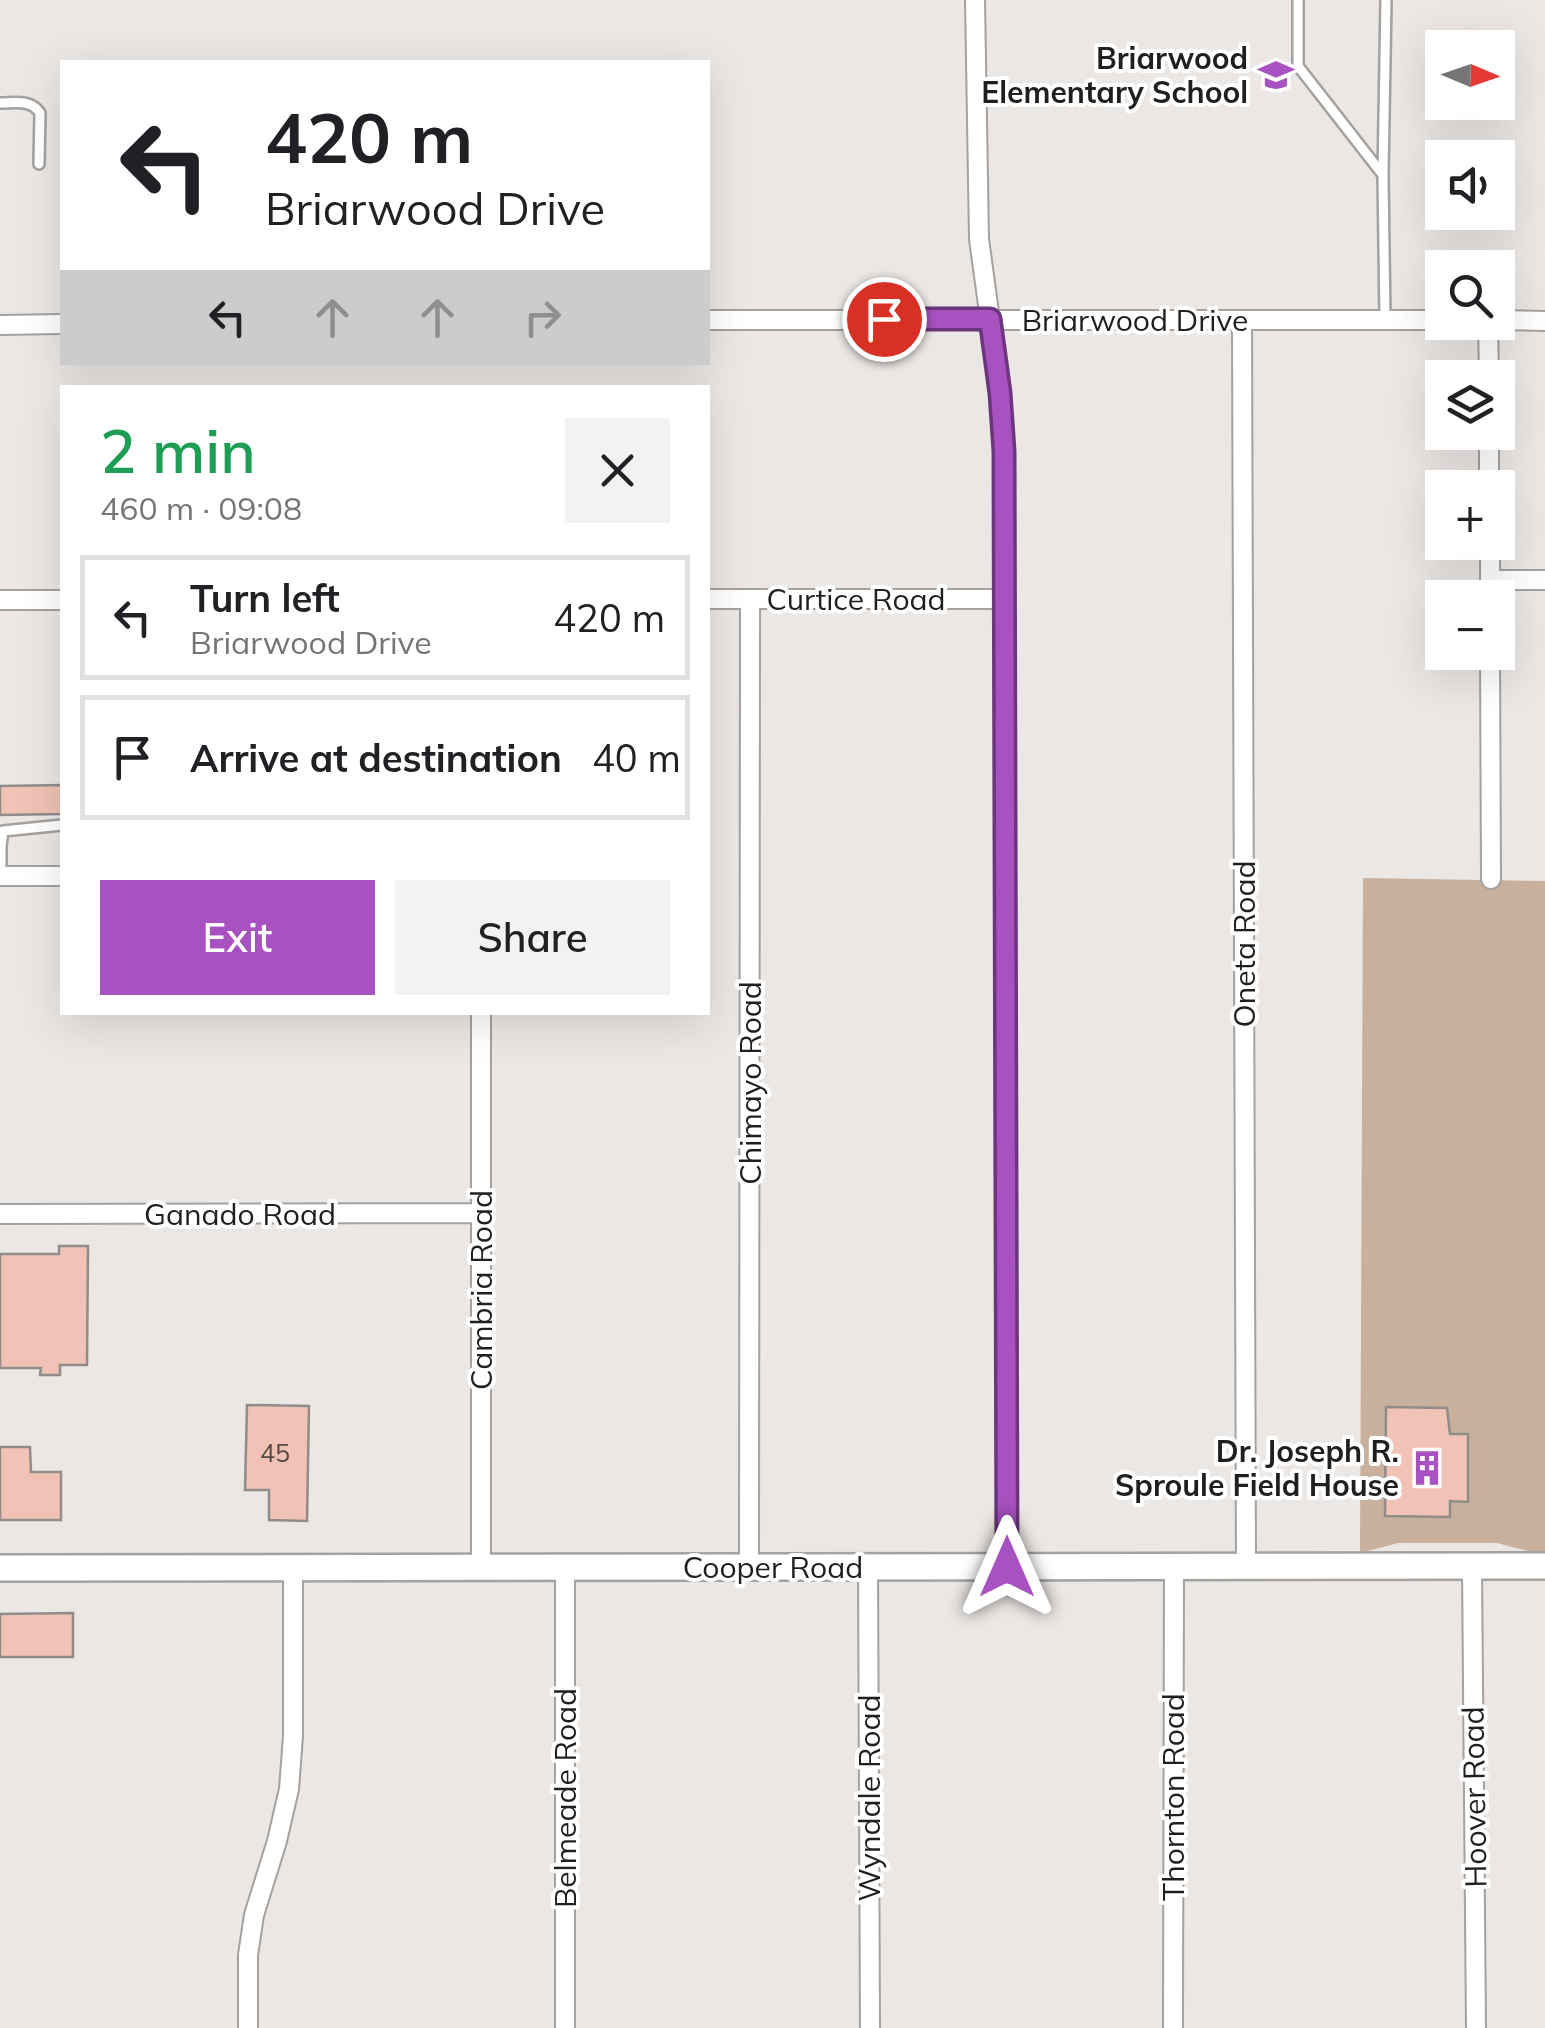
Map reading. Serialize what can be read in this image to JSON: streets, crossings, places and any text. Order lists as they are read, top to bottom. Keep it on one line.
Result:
{"streets":{"street":["Briarwood Drive","Curtice Road","Oneta Road","Chimayo Road","Ganado Road","Cambria Road","Cooper Road","Thornton Road","Hoover Road","Belmeade Road","Wyndale Road"]},"crossings":[["Briarwood Drive","Oneta Road"],["Curtice Road","Chimayo Road"],["Oneta Road","Cooper Road"],["Chimayo Road","Cooper Road"],["Ganado Road","Cambria Road"],["Cambria Road","Cooper Road"],["Cooper Road","Thornton Road"],["Cooper Road","Hoover Road"],["Cooper Road","Belmeade Road"],["Cooper Road","Wyndale Road"]],"places":{"school or university":["Briarwood Elementary School"],"building":["Dr. Joseph R. Sproule Field House"]},"house_numbers":["45"],"north":"right","page":{"map_buttons":["+","−"],"turn":["420 m","Briarwood Drive"],"heading":["2 min","460 m · 09:08"],"list":[{"name":"Turn left","note":"Briarwood Drive","value":"420 m"},{"name":"Arrive at destination","value":"40 m"}],"buttons":["Exit","Share"]}}
